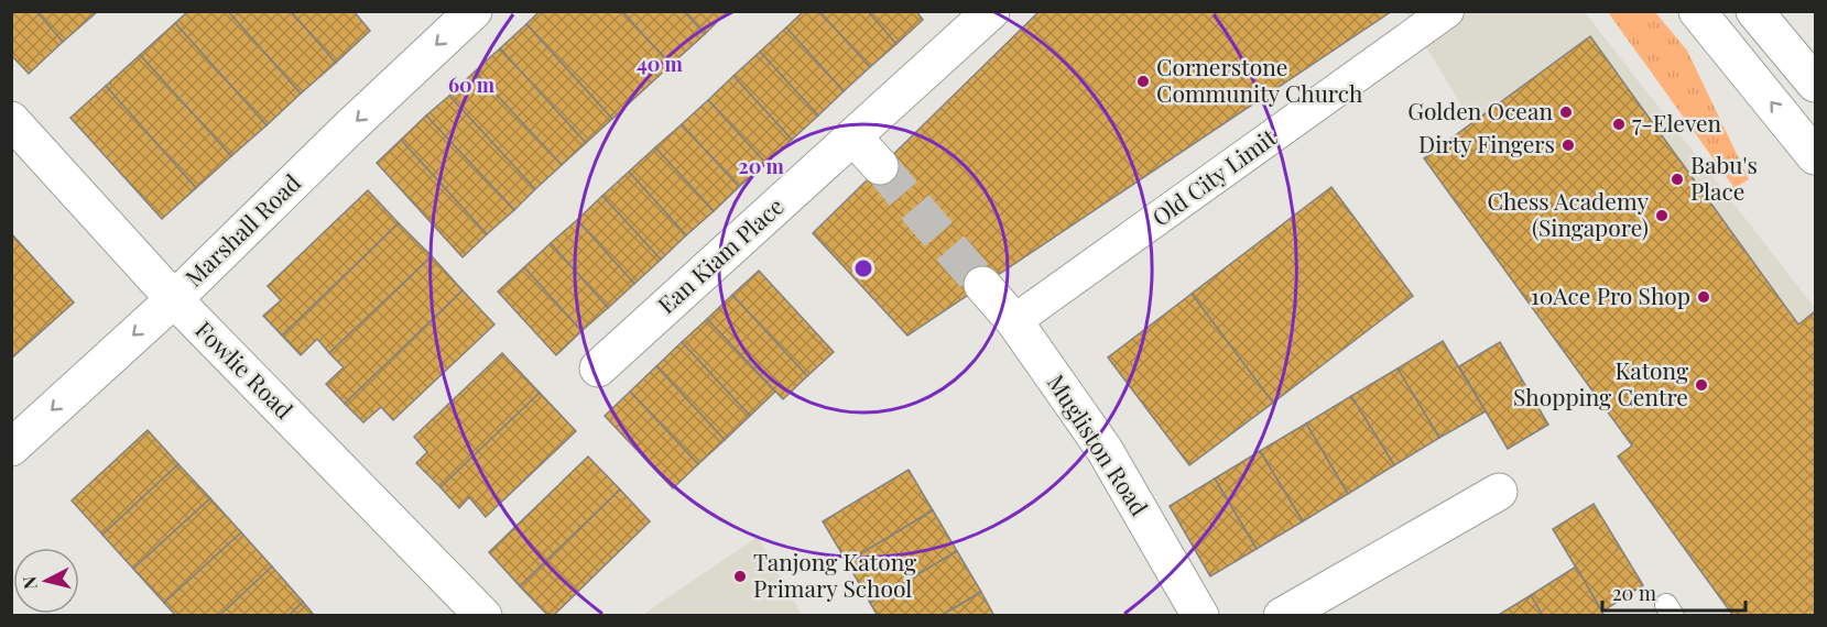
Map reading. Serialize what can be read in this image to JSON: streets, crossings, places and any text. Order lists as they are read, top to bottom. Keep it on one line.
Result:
{"streets":{"street":["Old City Limit","Marshall Road","Ean Kiam Place","Fowlie Road","Mugliston Road"]},"crossings":[["Old City Limit","Mugliston Road"],["Marshall Road","Fowlie Road"]],"one_way":["Marshall Road"],"places":["Cornerstone Community Church","Golden Ocean","7-Eleven","Dirty Fingers","Babu's Place","Chess Academy (Singapore)","10Ace Pro Shop","Katong Shopping Centre","Tanjong Katong Primary School"],"scale_bar":"20 m","north":"left","rings":["40 m","60 m","20 m"]}
